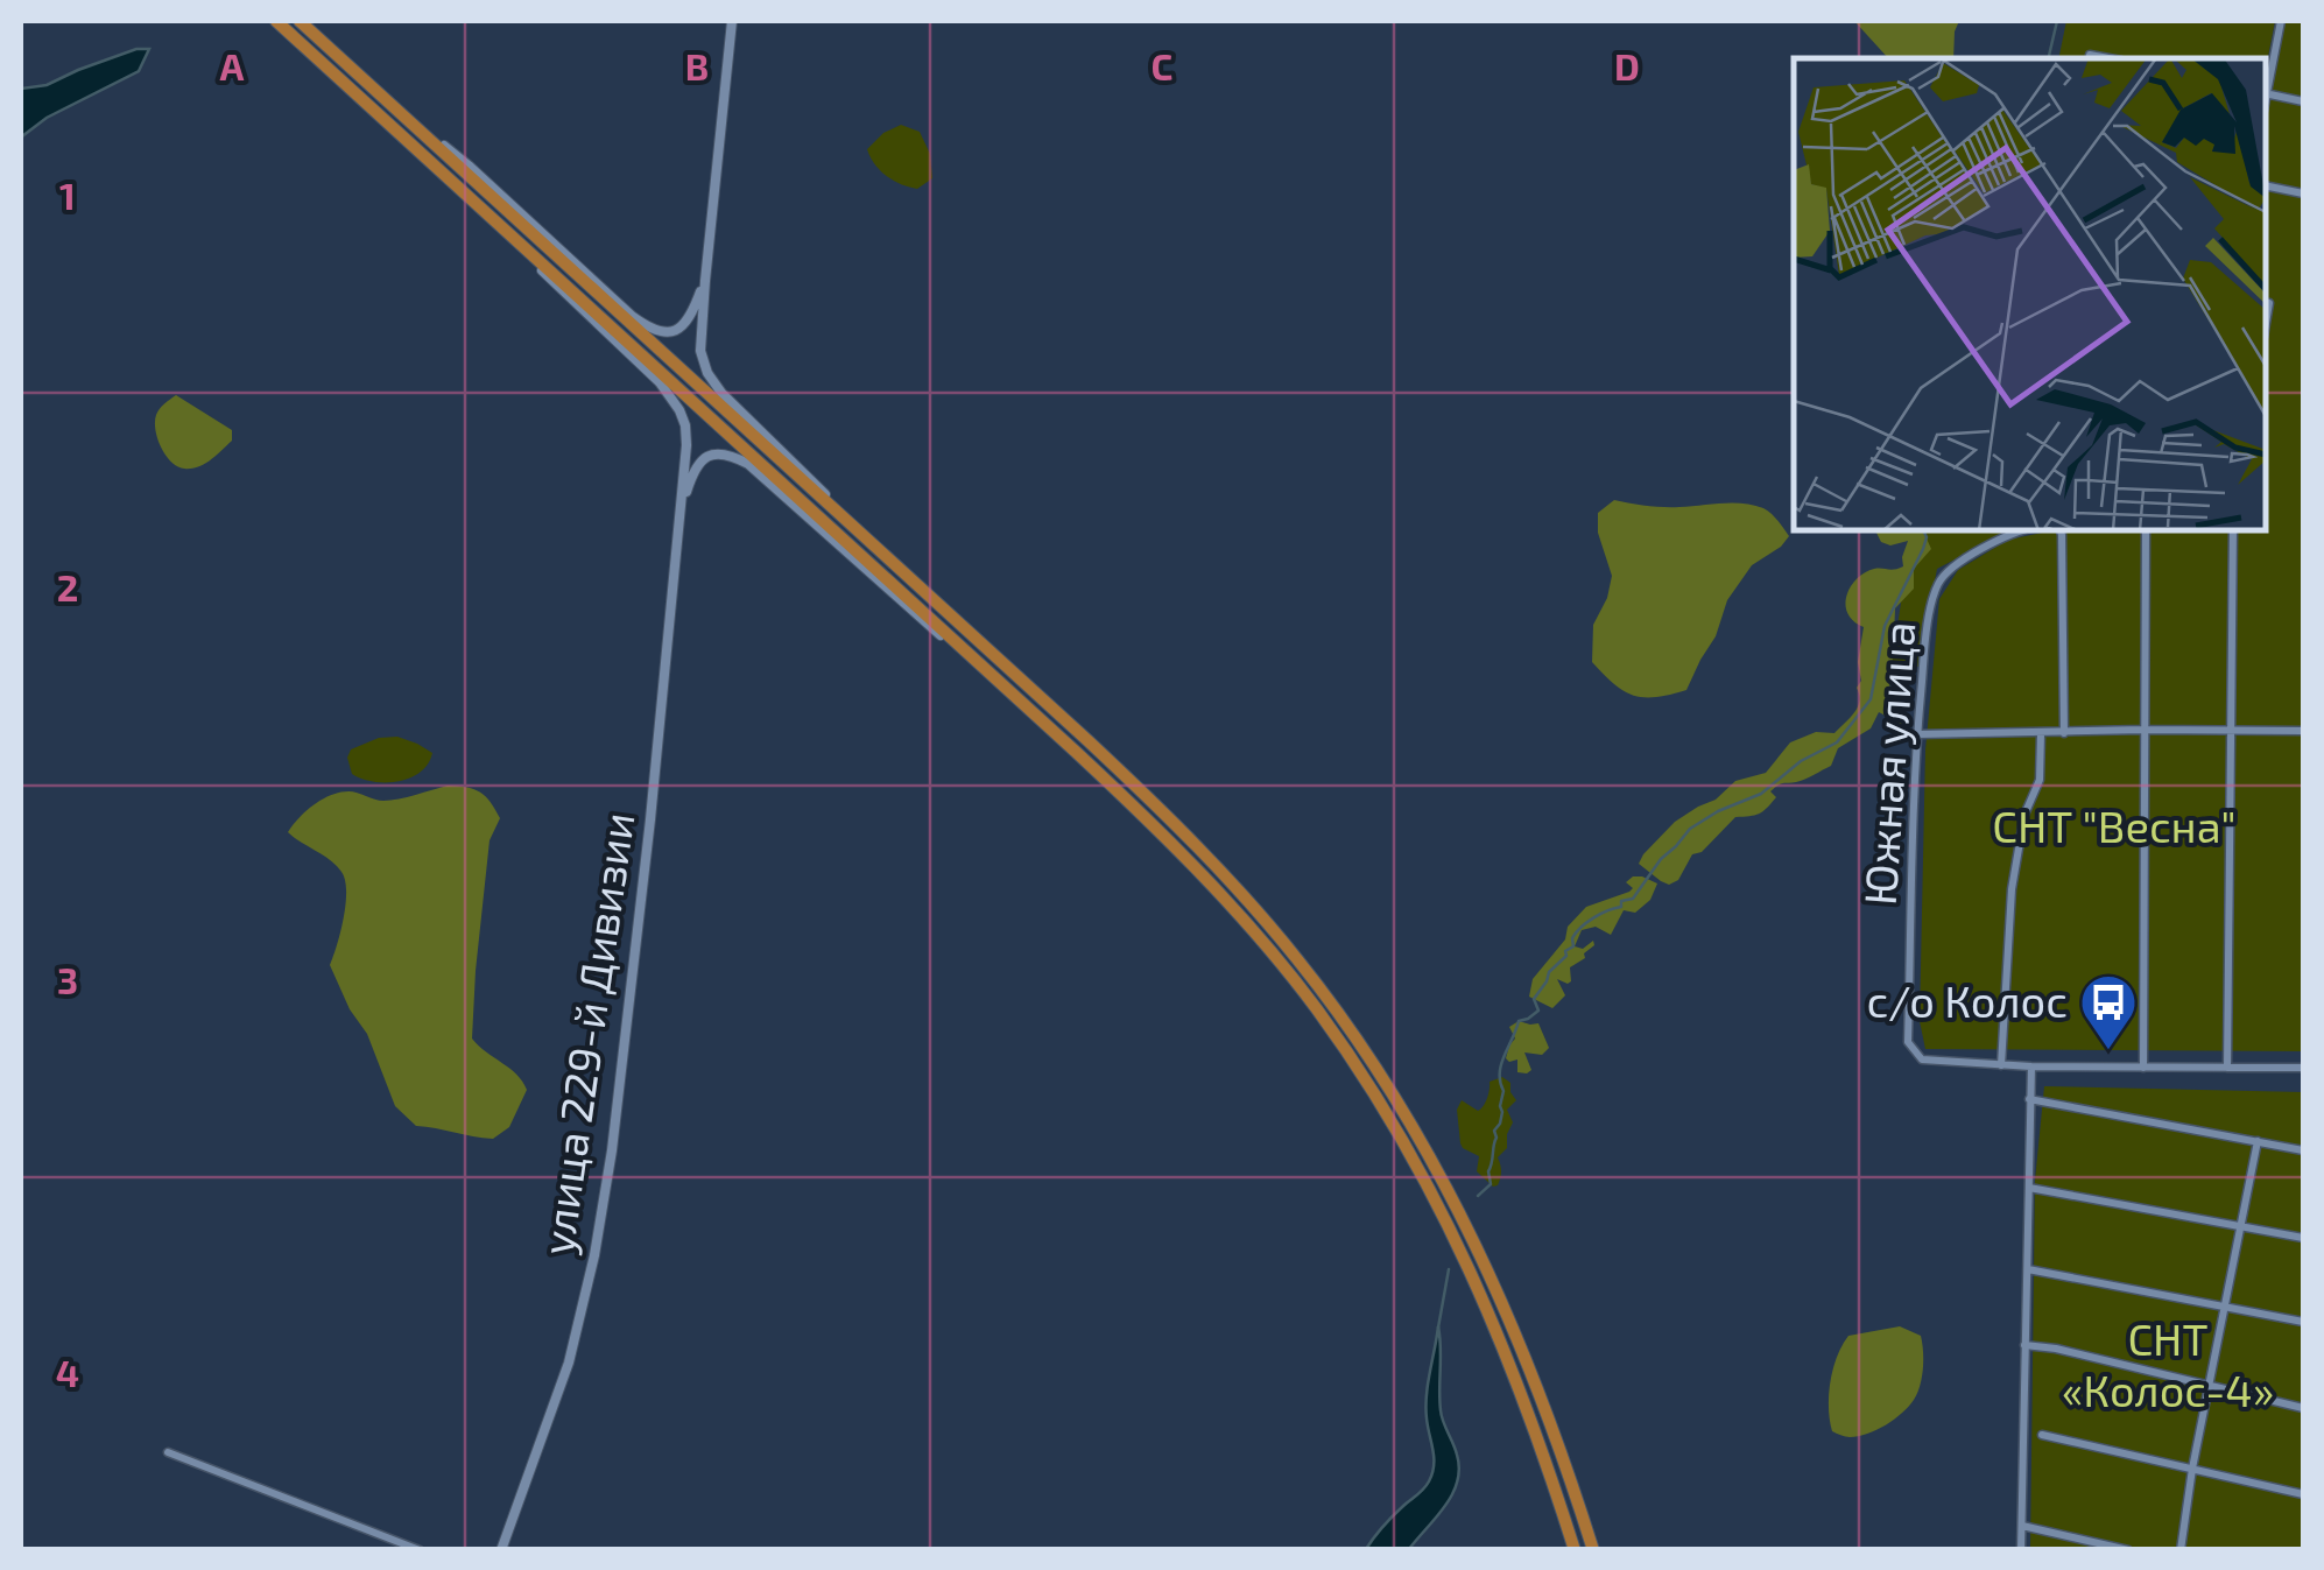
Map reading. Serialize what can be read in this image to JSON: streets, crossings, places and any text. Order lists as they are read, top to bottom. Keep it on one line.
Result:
{"streets":{"street":["Южная улица","улица 229-й Дивизии"]},"parks":["СНТ \"Весна\"","СНТ «Колос-4»"],"places":{"bus stop":["с/о Колос"]},"grid":{"columns":["A","B","C","D"],"rows":["1","2","3","4"]}}
